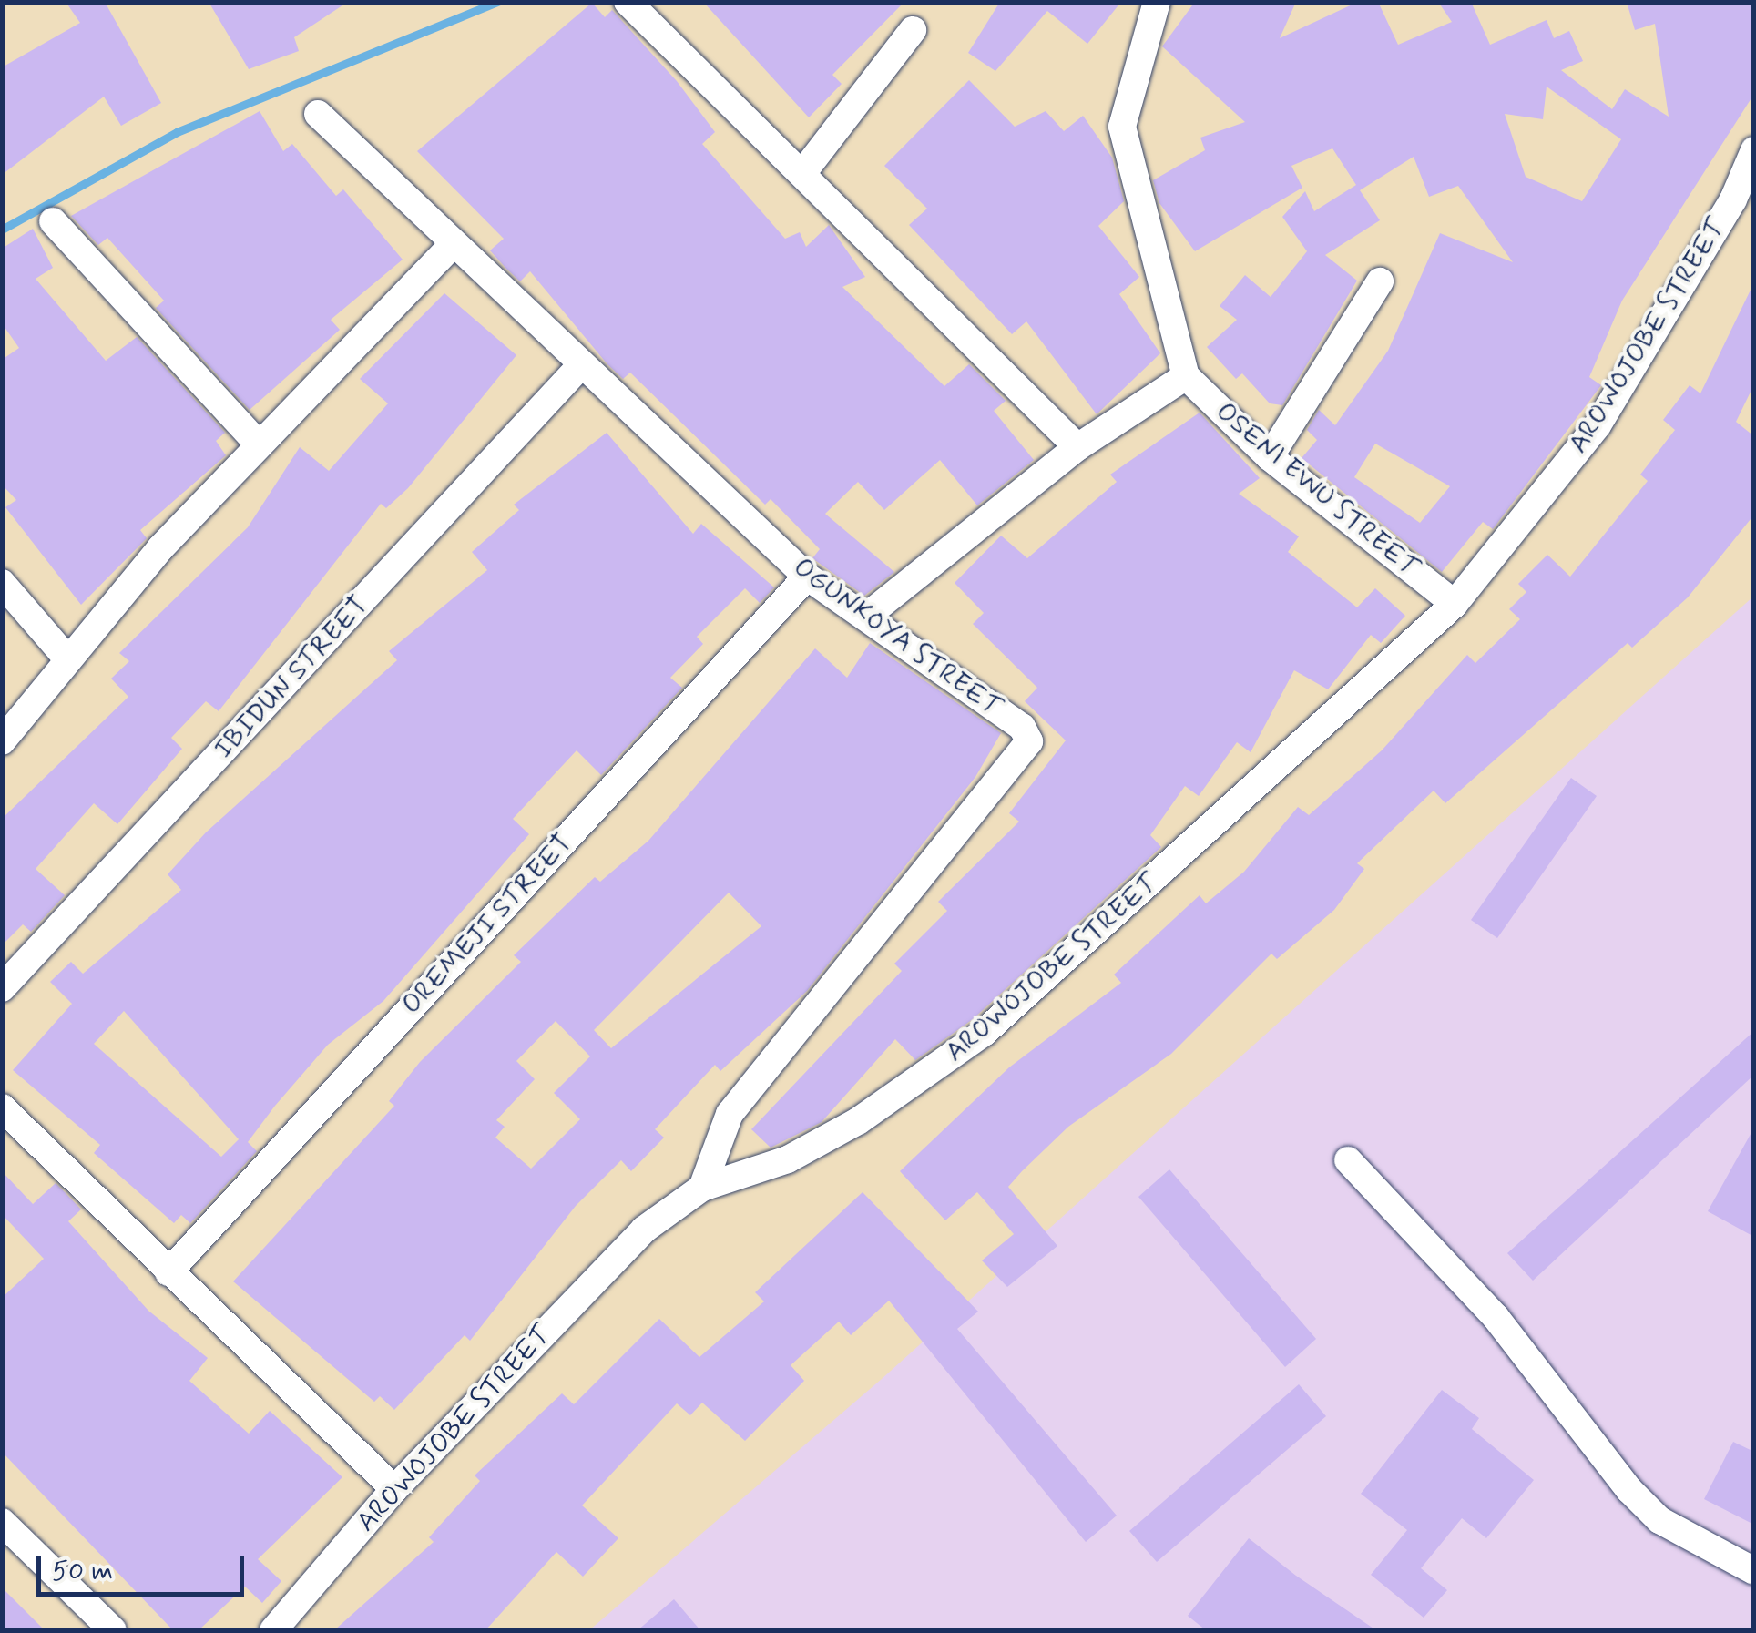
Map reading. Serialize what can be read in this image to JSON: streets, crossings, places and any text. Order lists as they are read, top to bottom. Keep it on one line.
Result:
{"streets":{"street":["AROWOJOBE STREET","OSENI EWU STREET","OGUNKOYA STREET","IBIDUN STREET","OREMEJI STREET"]},"crossings":[["AROWOJOBE STREET","OSENI EWU STREET"],["AROWOJOBE STREET","OGUNKOYA STREET"],["OGUNKOYA STREET","IBIDUN STREET"],["OGUNKOYA STREET","OREMEJI STREET"]],"scale_bar":"50 m"}
